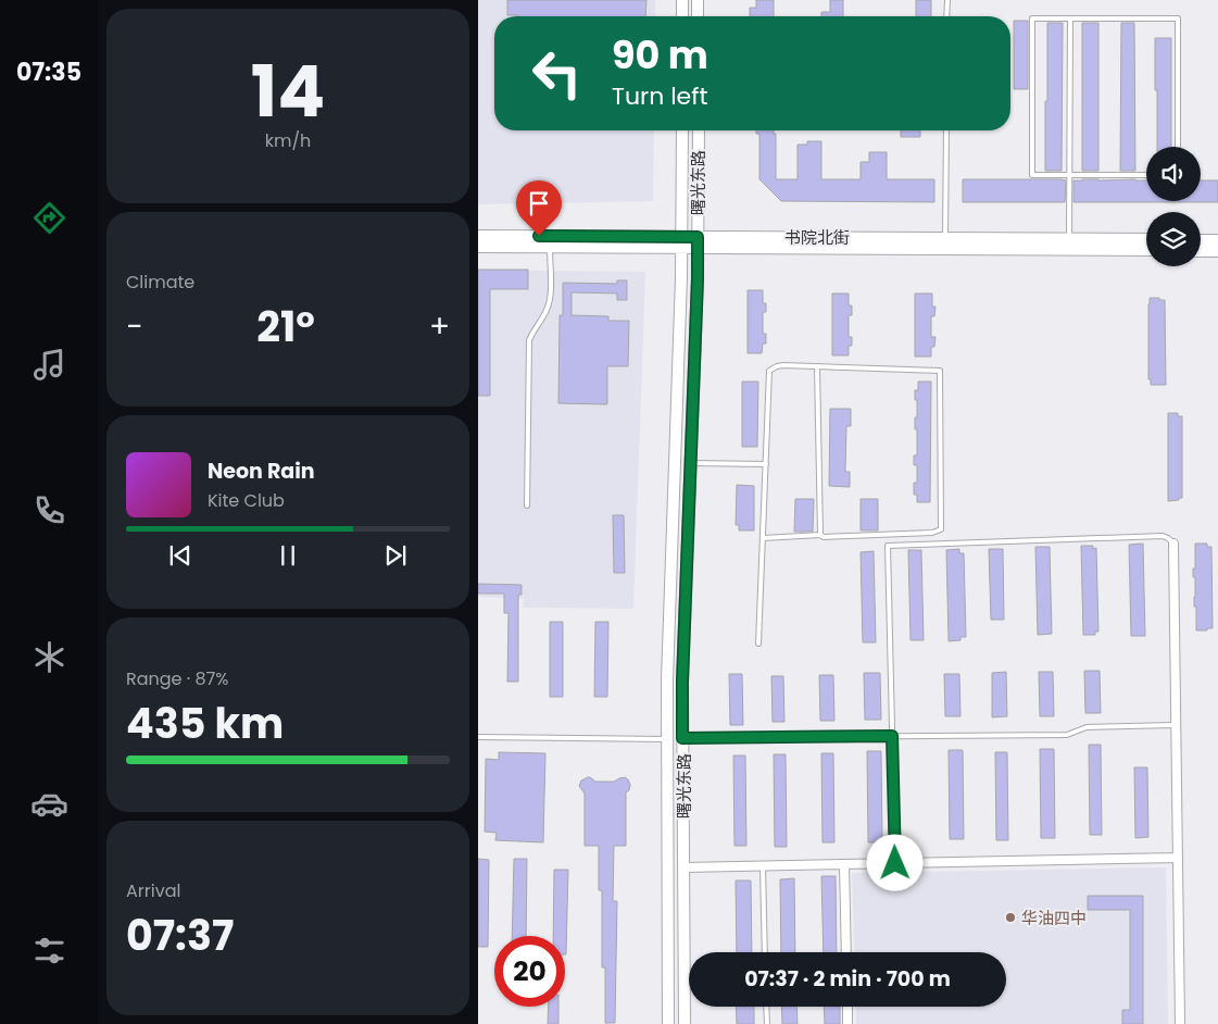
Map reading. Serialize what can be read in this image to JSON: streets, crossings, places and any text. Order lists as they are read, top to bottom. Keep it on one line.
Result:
{"streets":{"main road":["曙光东路","书院北街"]},"crossings":[["曙光东路","书院北街"]],"places":["华油四中"],"page":{"tabs":"07:35","tile":[["14","km/h"],"Climate",["Range · 87%","435 km"],["Arrival","07:37"]],"turn":["90 m","Turn left"],"heat":["−","21°","+"],"song":["Neon Rain","Kite Club"],"limit":"20","trip":"07:37 · 2 min · 700 m"}}
